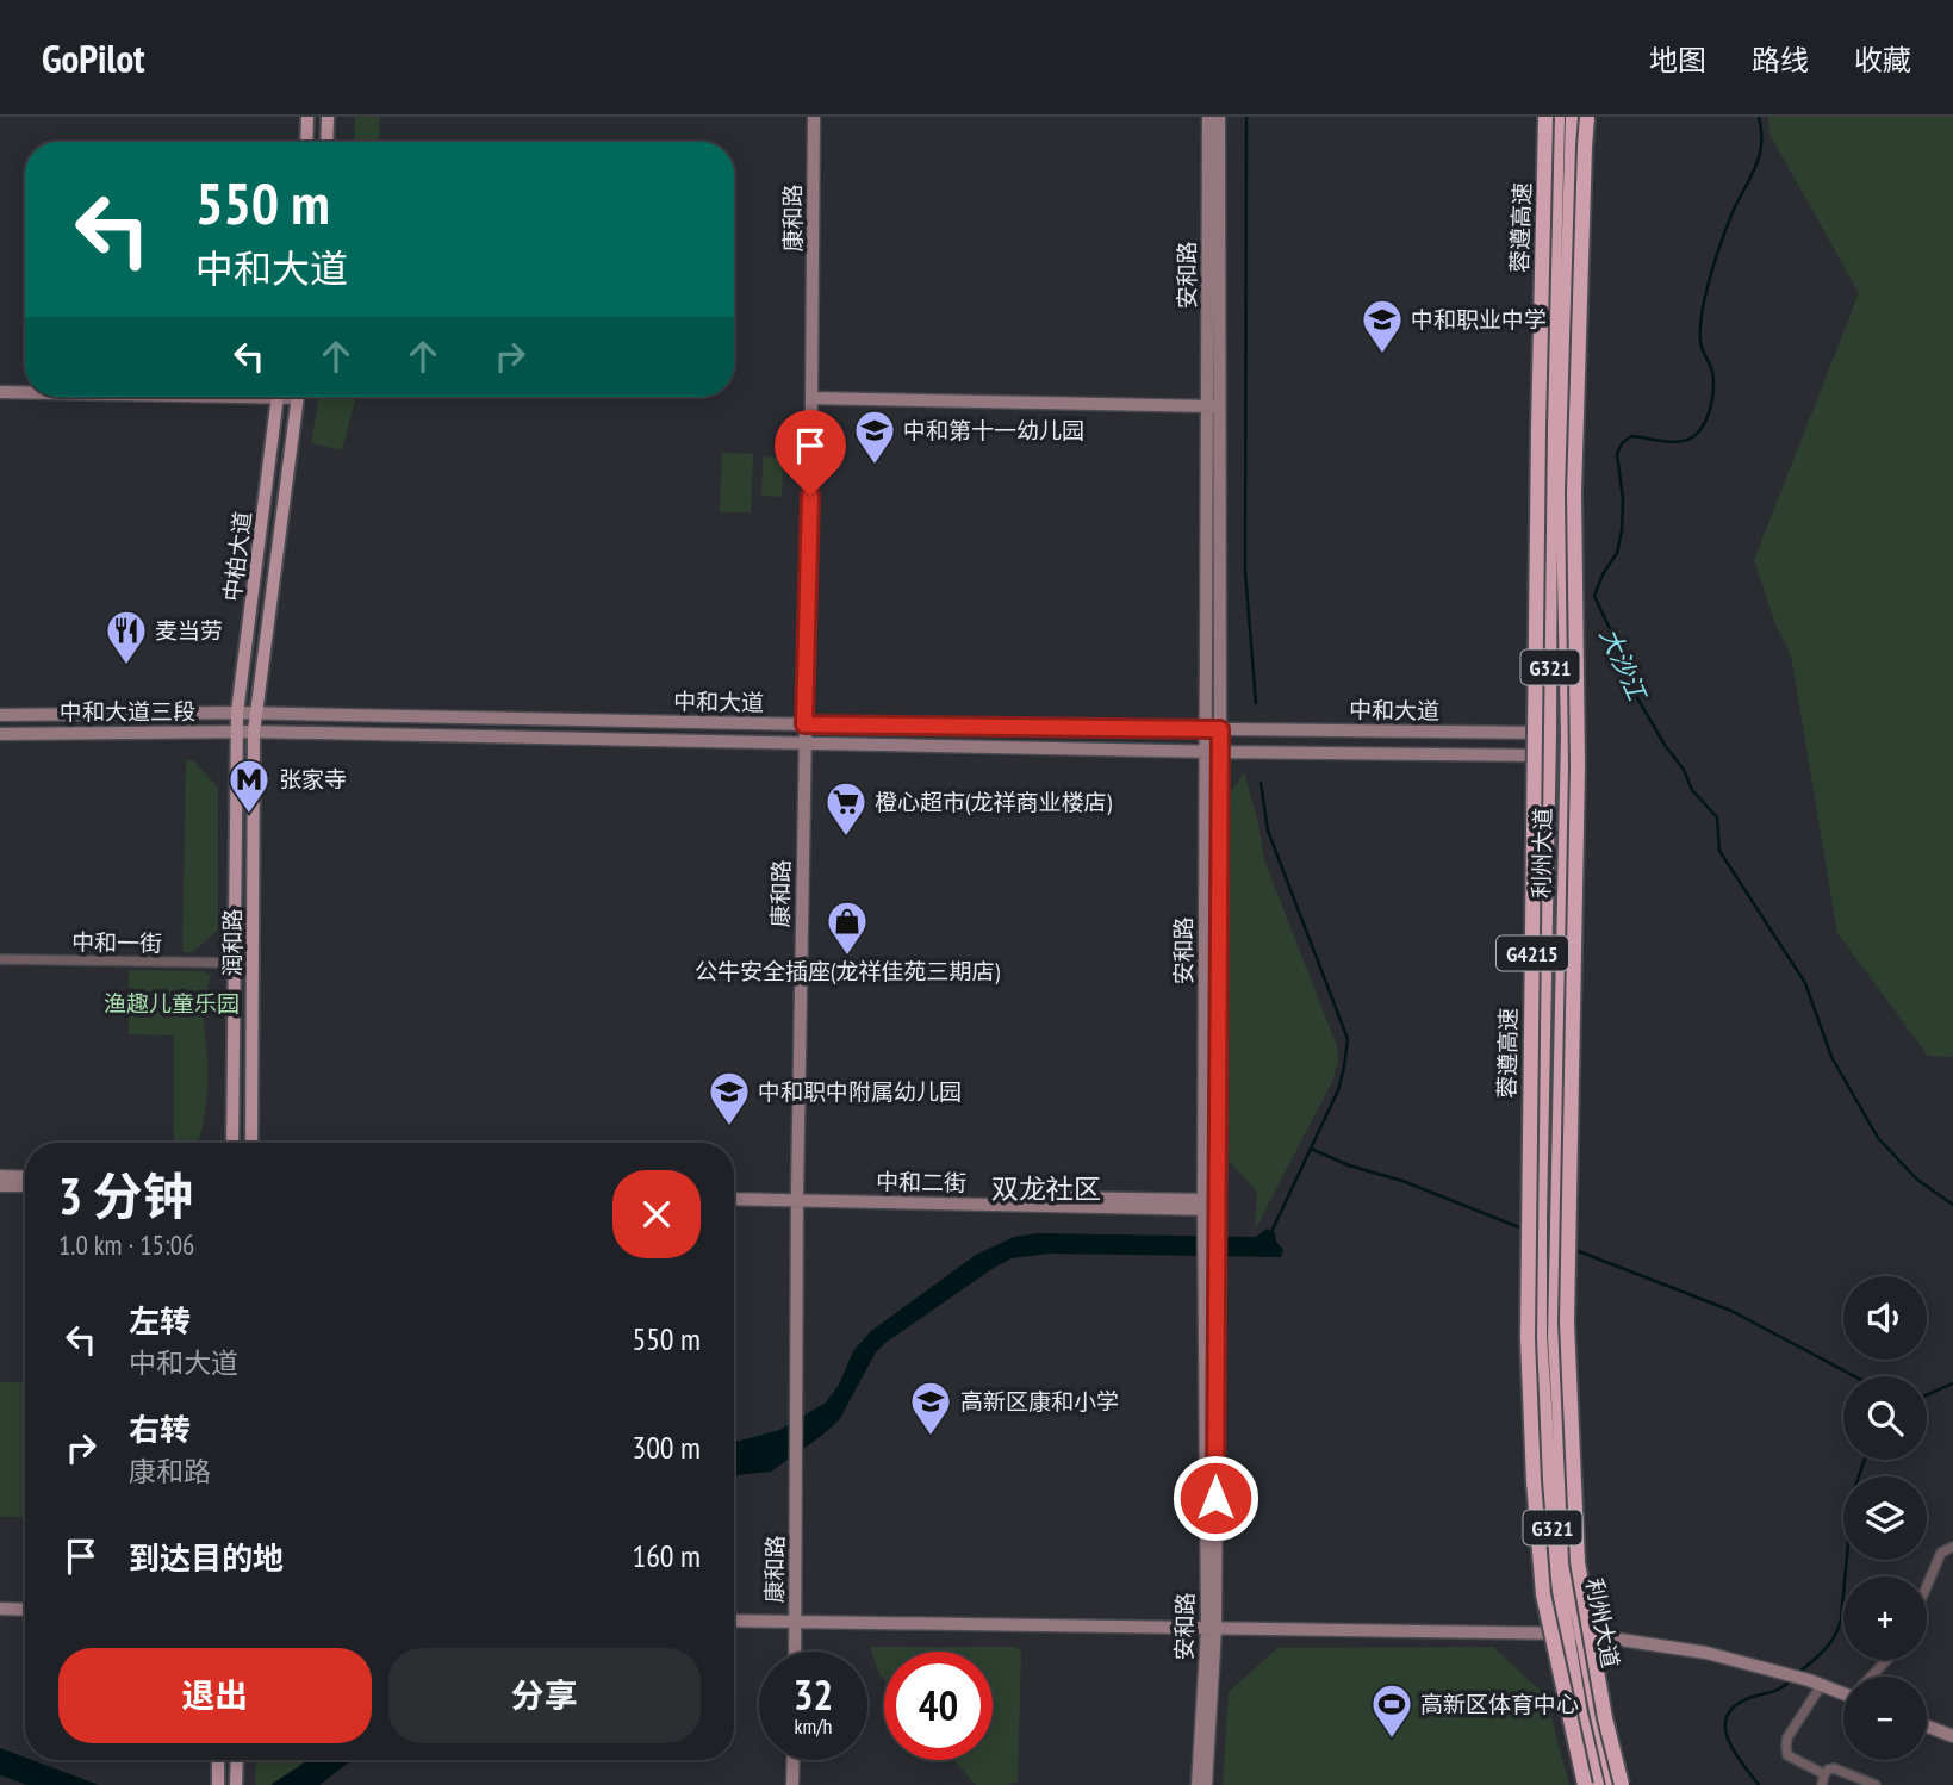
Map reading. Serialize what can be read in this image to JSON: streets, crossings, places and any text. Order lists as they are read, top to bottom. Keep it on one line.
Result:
{"streets":{"highway":["蓉遵高速","G321","利州大道","G4215"],"main road":["中柏大道","润和路"],"street":["康和路","安和路","中和大道","中和大道三段","中和一街","中和二街"]},"crossings":[["康和路","中和大道"],["康和路","中和二街"],["安和路","中和大道"],["安和路","中和二街"],["中柏大道","中和大道"],["中柏大道","中和大道三段"],["中柏大道","润和路"],["中和大道","中和大道三段"],["中和大道","利州大道"],["中和大道","润和路"],["中和大道三段","润和路"],["中和一街","润和路"]],"districts":["双龙社区"],"water":["大沙江"],"parks":["渔趣儿童乐园"],"places":{"school or university":["中和职业中学","中和第十一幼儿园","中和职中附属幼儿园","高新区康和小学"],"restaurant":["麦当劳"],"metro station":["张家寺"],"supermarket":["橙心超市(龙祥商业楼店)"],"shop":["公牛安全插座(龙祥佳苑三期店)"],"sports":["高新区体育中心"]},"page":{"header":"GoPilot","nav":["地图","路线","收藏"],"turn":["550 m","中和大道"],"heading":["3 分钟","1.0 km · 15:06"],"map_buttons":["+","−"],"list":[{"name":"左转","note":"中和大道","value":"550 m"},{"name":"右转","note":"康和路","value":"300 m"},{"name":"到达目的地","value":"160 m"}],"buttons":["退出","分享"],"speed":"32 km/h","limit":"40"}}
